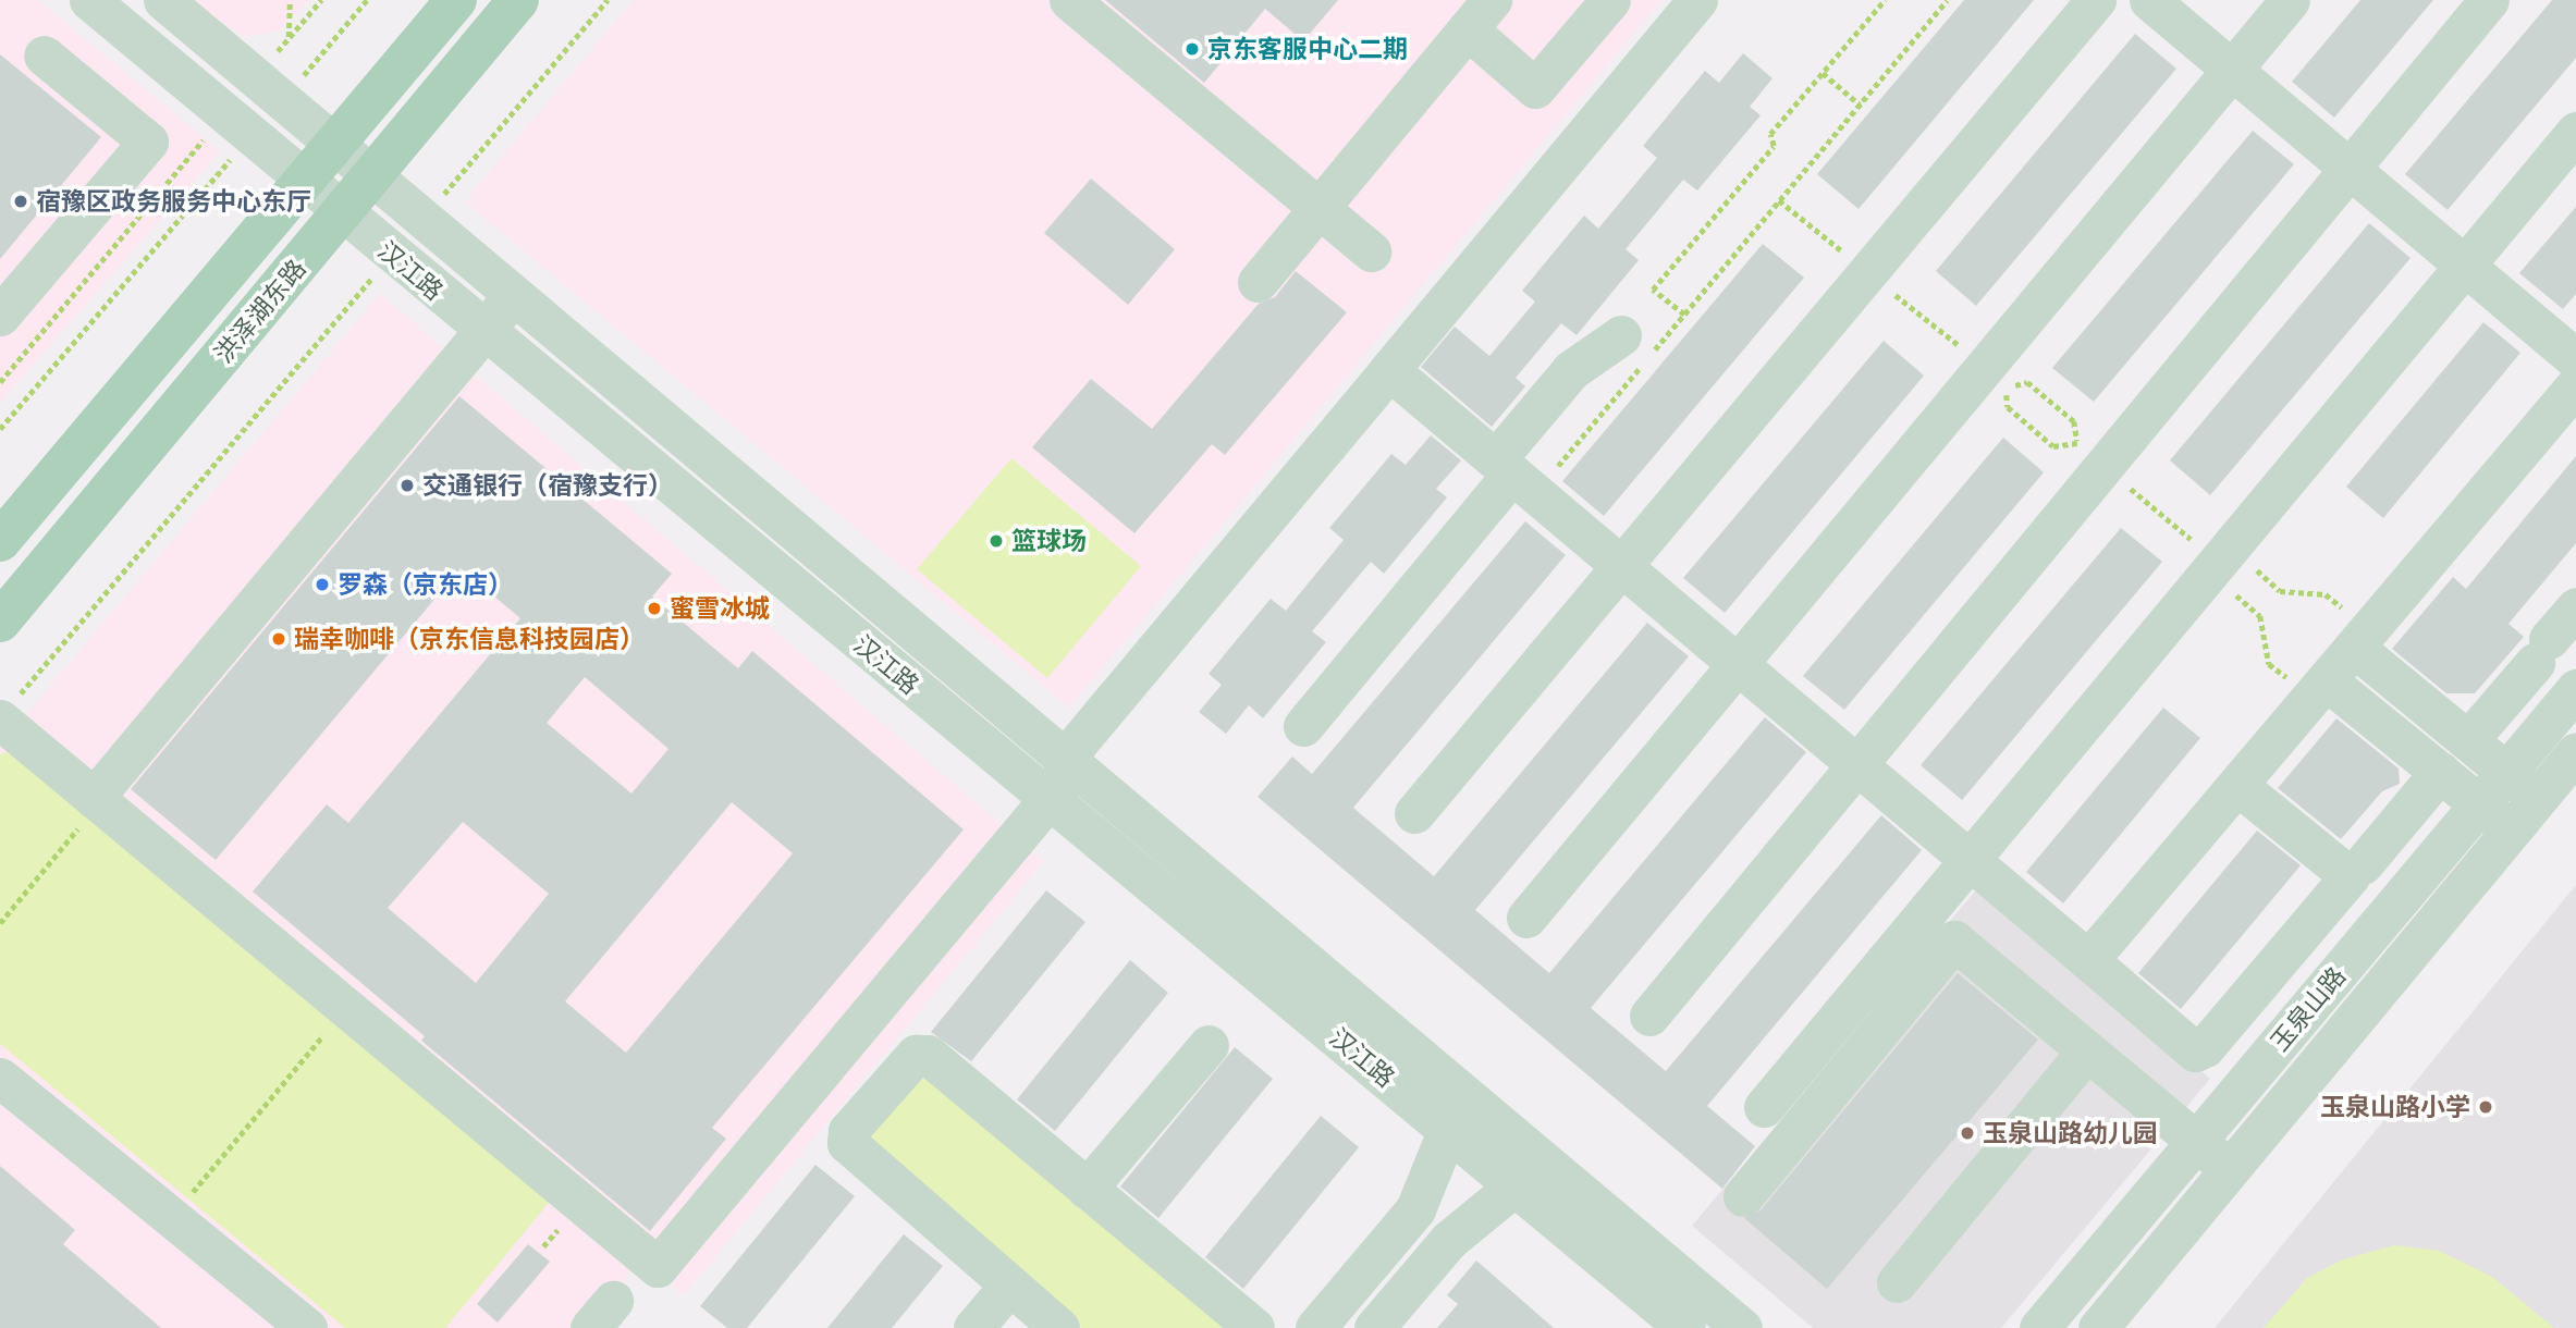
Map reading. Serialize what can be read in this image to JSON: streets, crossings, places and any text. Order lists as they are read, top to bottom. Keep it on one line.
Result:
{"streets":{"main road":["洪泽湖东路"],"street":["汉江路","玉泉山路"]},"crossings":[["汉江路","洪泽湖东路"]],"places":["京东客服中心二期","宿豫区政务服务中心东厅","交通银行（宿豫支行）","篮球场","罗森（京东店）","蜜雪冰城","瑞幸咖啡（京东信息科技园店）","玉泉山路小学","玉泉山路幼儿园"]}
